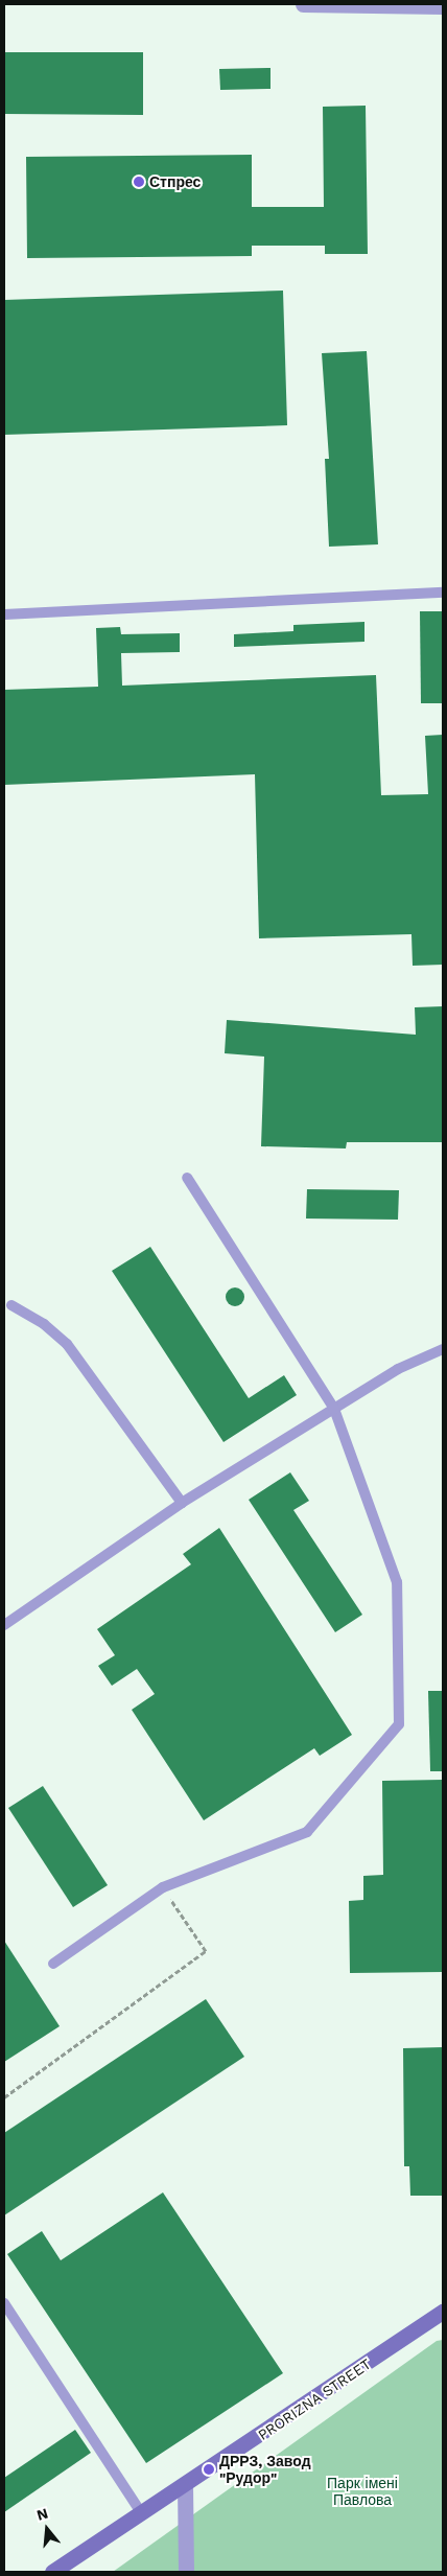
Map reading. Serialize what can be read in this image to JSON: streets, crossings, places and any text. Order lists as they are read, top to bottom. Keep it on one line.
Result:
{"streets":{"street":["PRORIZNA STREET"]},"parks":["Парк імені Павлова"],"places":["Стпрес","ДРРЗ, Завод \"Рудор\""],"north":"top"}
